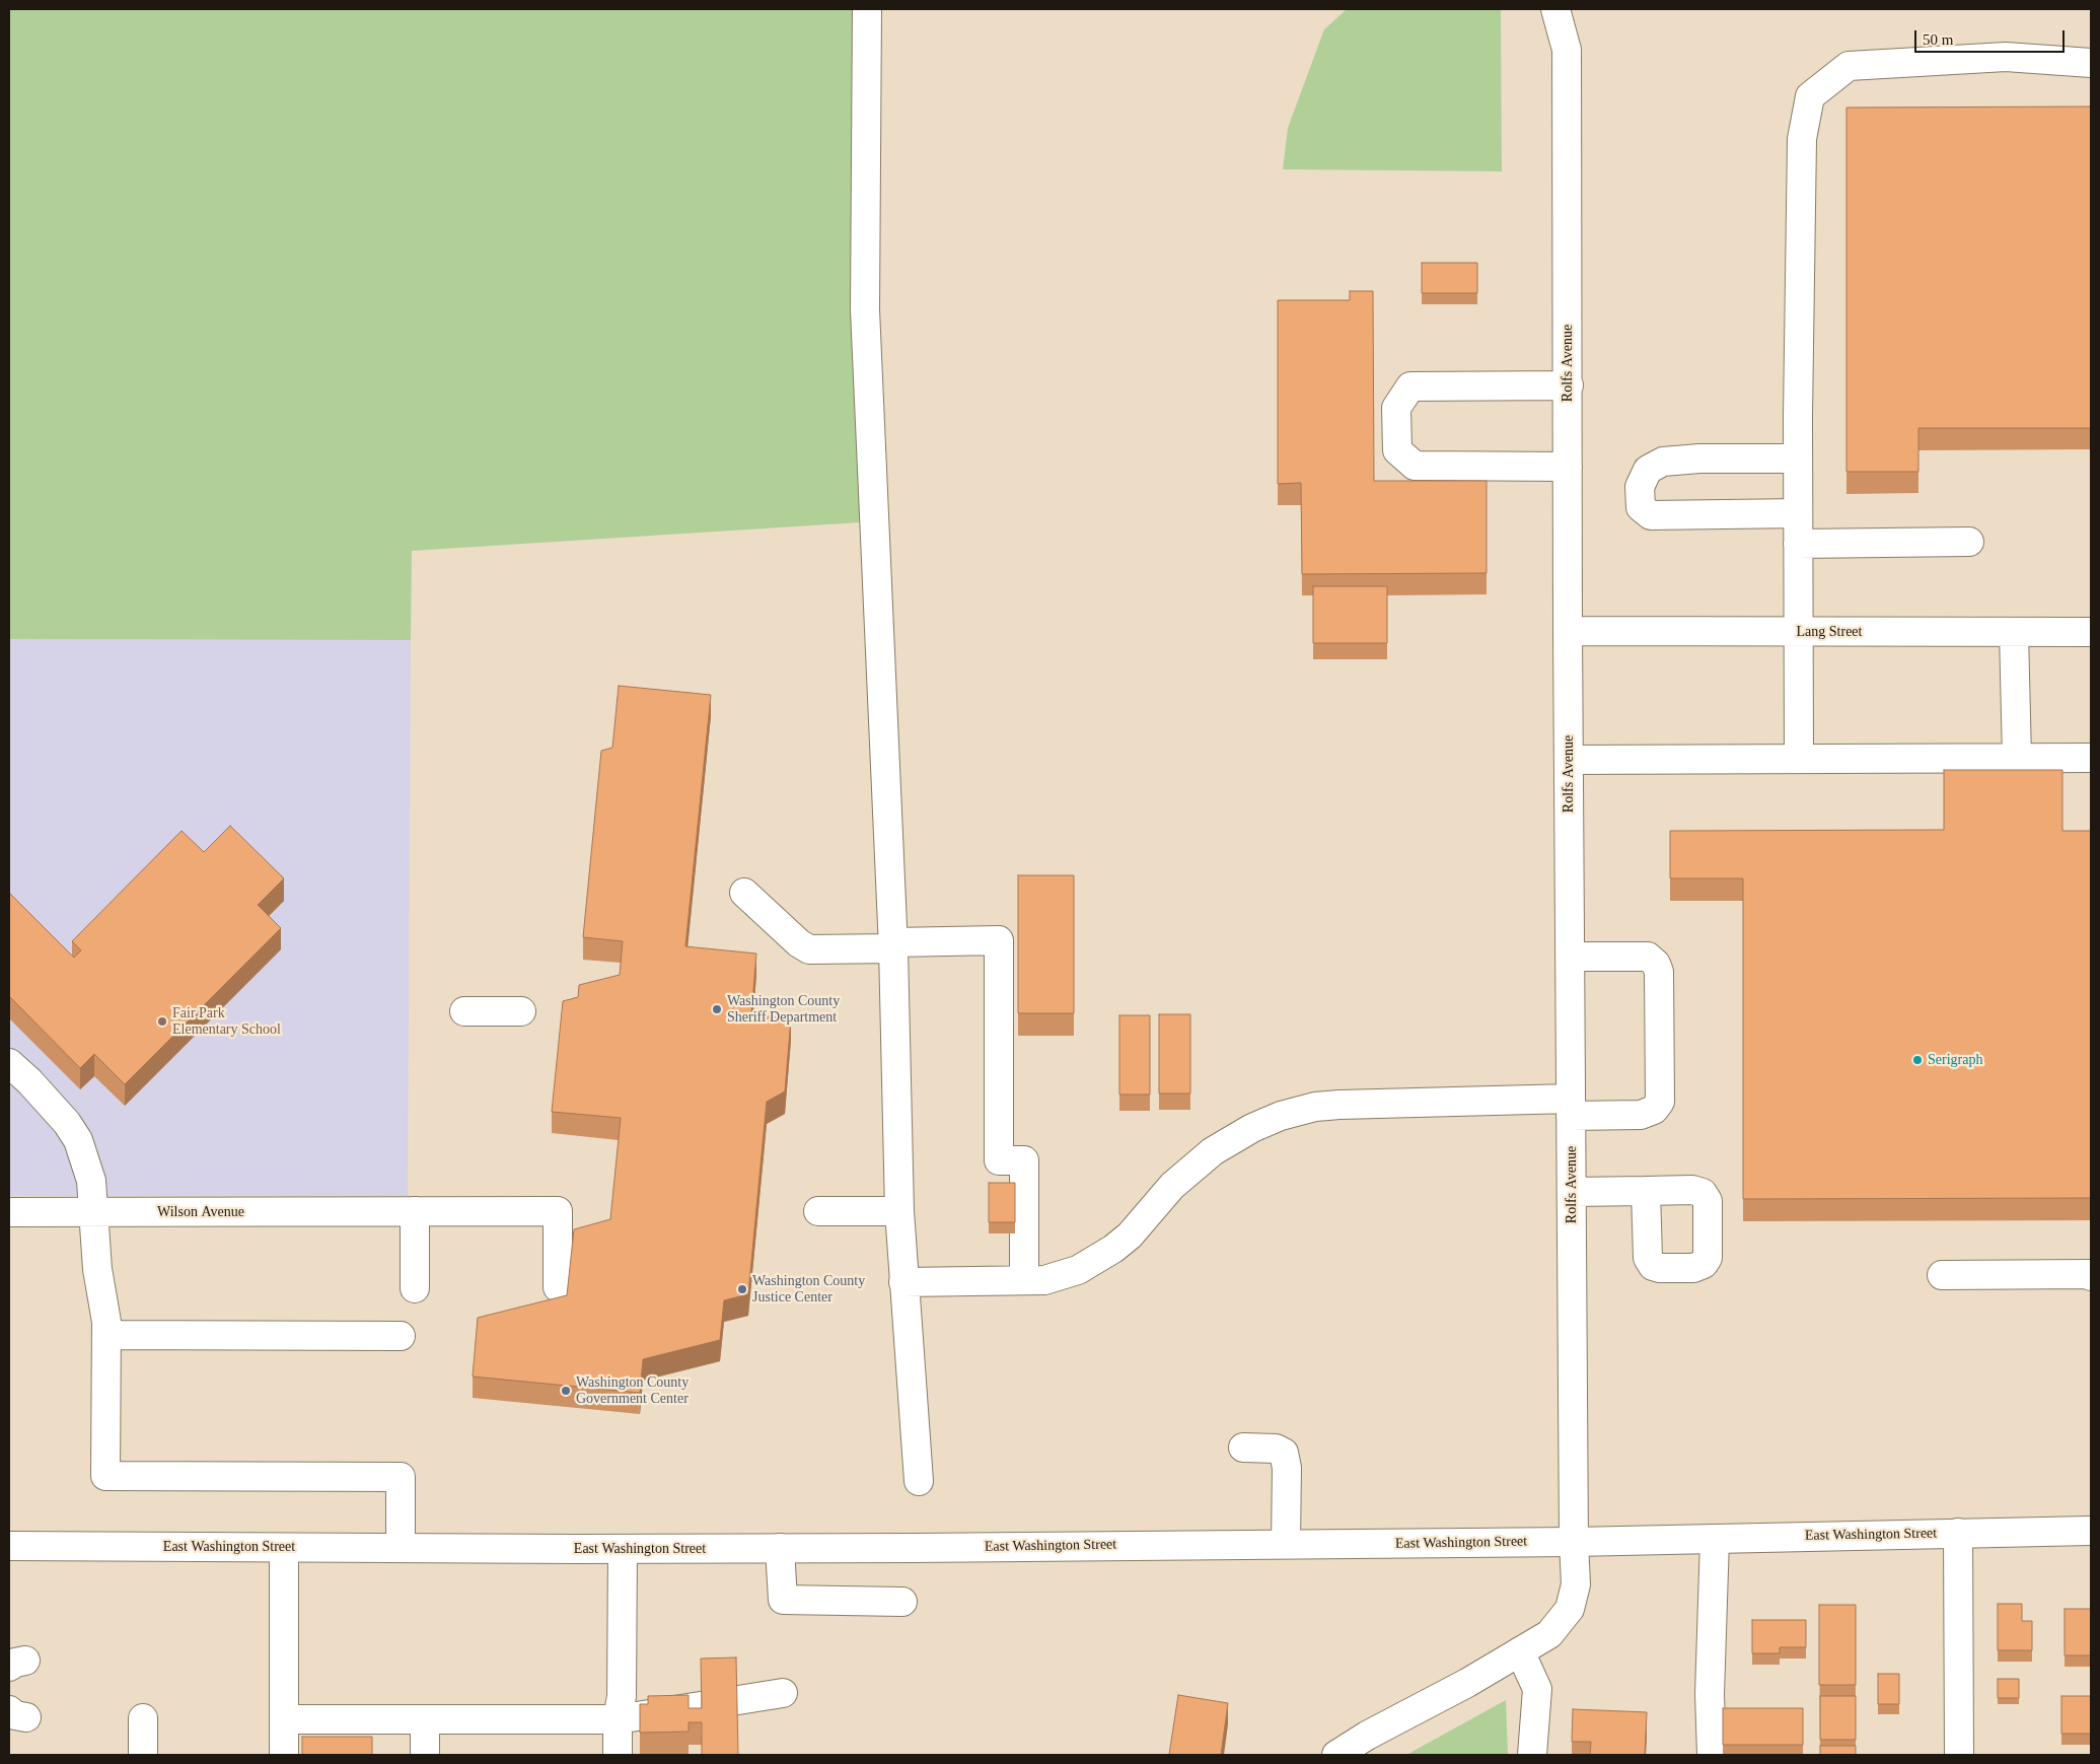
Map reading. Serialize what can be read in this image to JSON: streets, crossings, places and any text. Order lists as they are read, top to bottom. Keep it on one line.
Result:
{"streets":{"street":["Rolfs Avenue","Lang Street","Wilson Avenue","East Washington Street"]},"crossings":[["Rolfs Avenue","Lang Street"],["Rolfs Avenue","East Washington Street"]],"places":["Washington County Sheriff Department","Fair Park Elementary School","Serigraph","Washington County Justice Center","Washington County Government Center"],"scale_bar":"50 m"}
